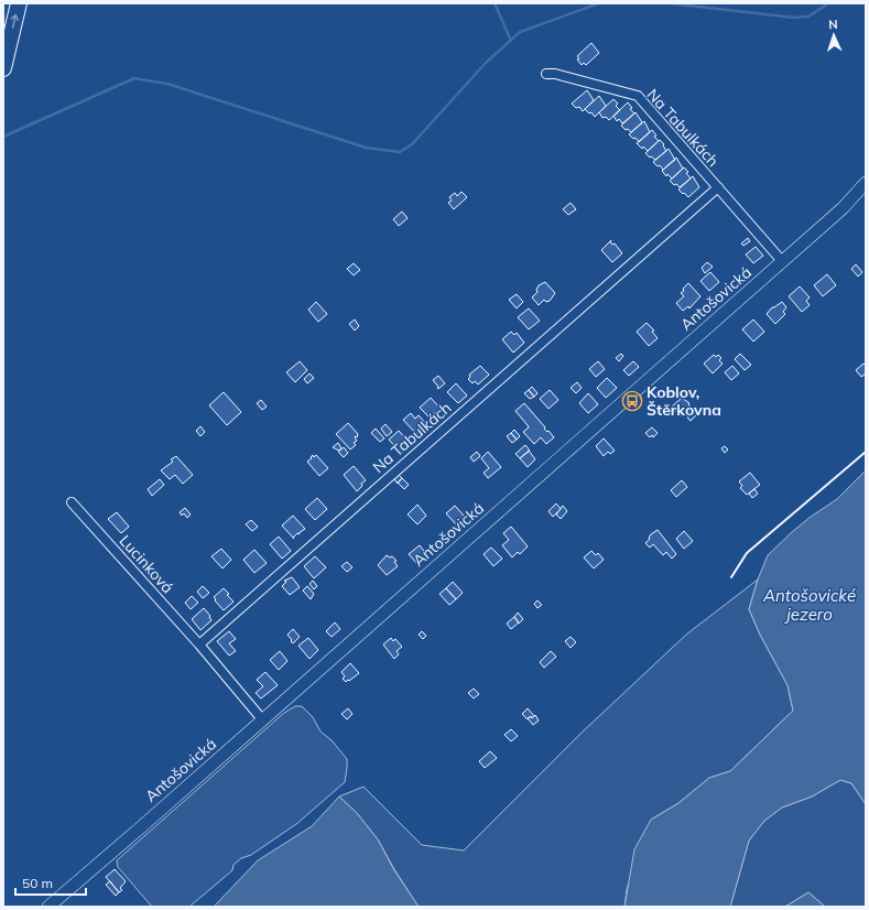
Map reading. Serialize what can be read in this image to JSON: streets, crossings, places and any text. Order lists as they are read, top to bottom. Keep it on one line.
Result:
{"streets":{"street":["Na Tabulkách","Antošovická","Lucinková"]},"crossings":[["Na Tabulkách","Antošovická"],["Na Tabulkách","Lucinková"]],"water":["Antošovické jezero"],"places":{"bus stop":["Koblov, Štěrkovna"]},"scale_bar":"50 m","north":"top"}
